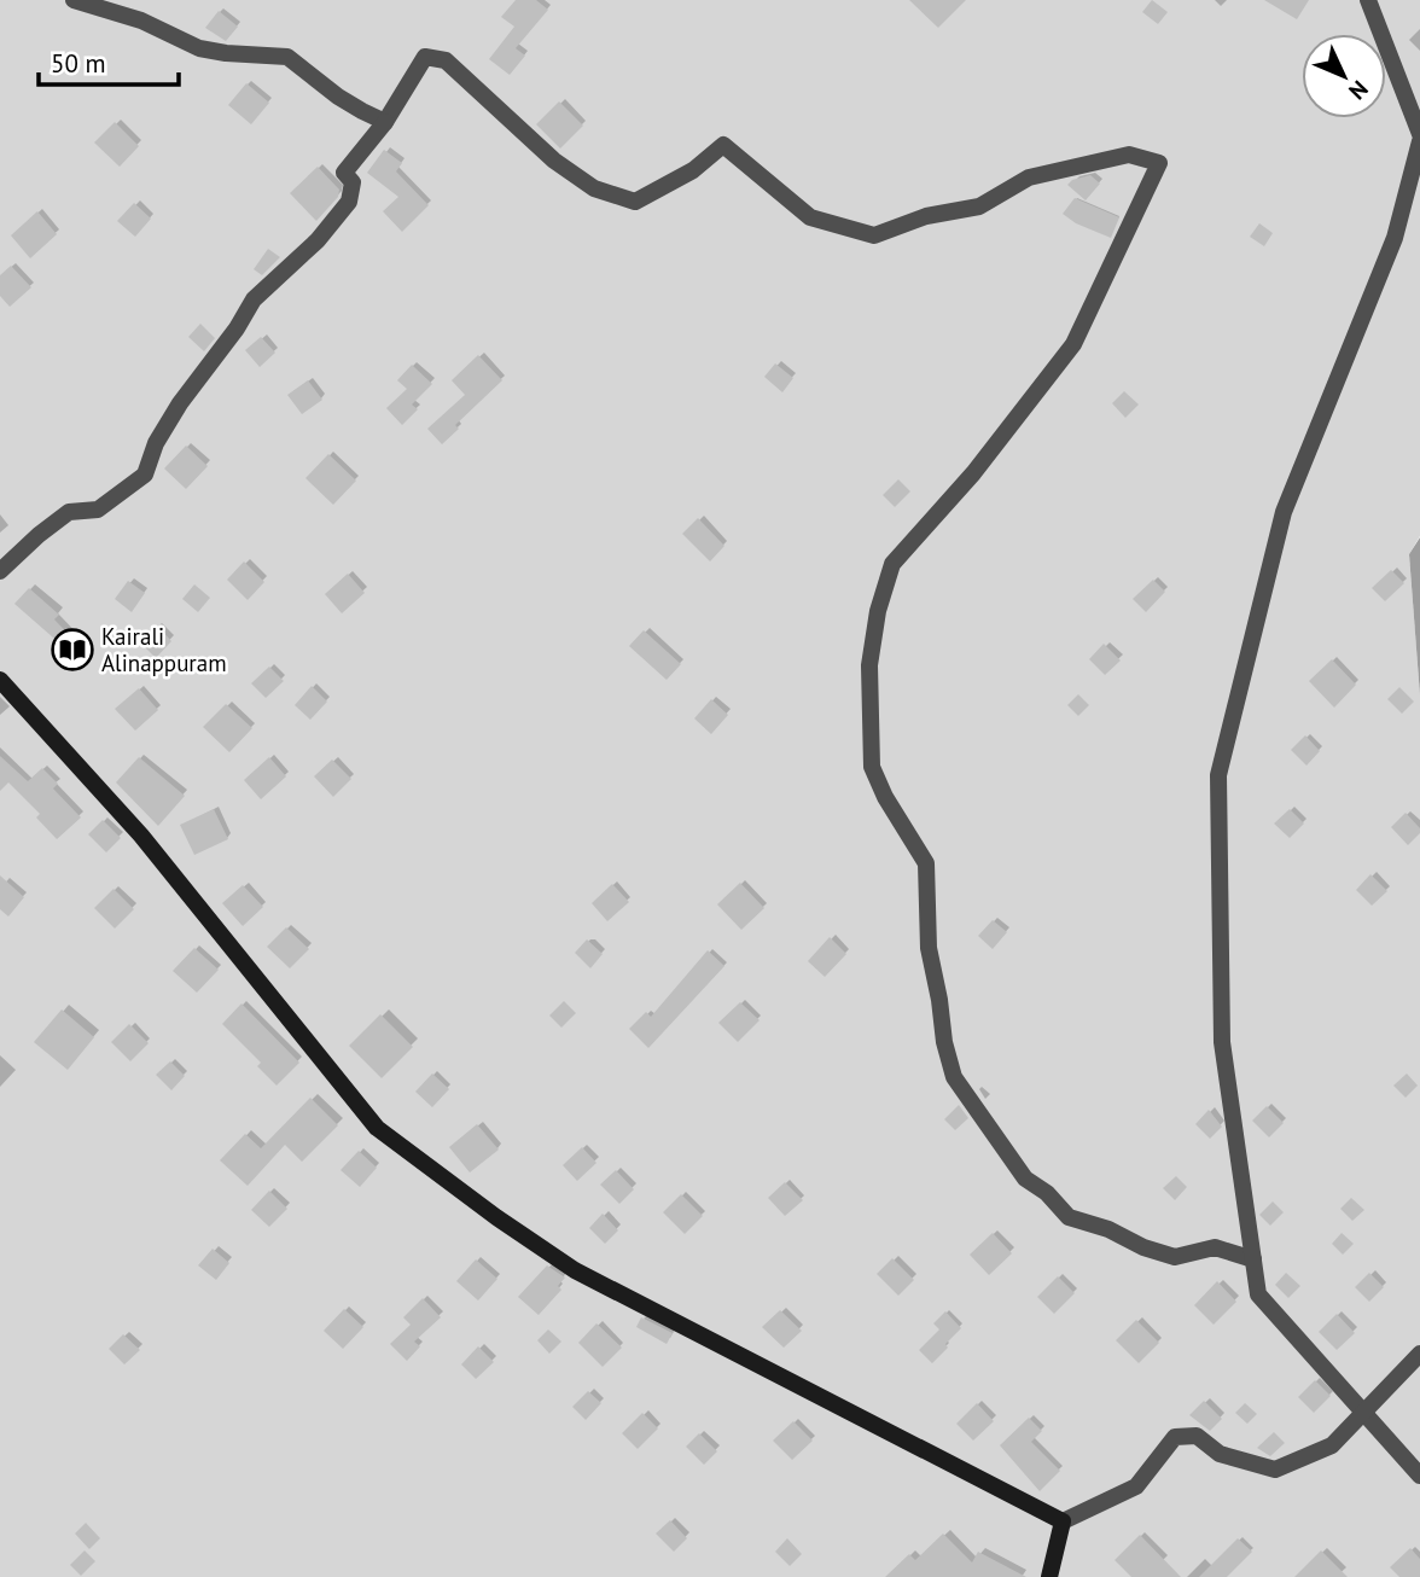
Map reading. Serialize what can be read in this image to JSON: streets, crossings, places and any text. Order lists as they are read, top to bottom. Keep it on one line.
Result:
{"places":{"library":["Kairali Alinappuram"]},"scale_bar":"50 m","north":"bottom right"}
